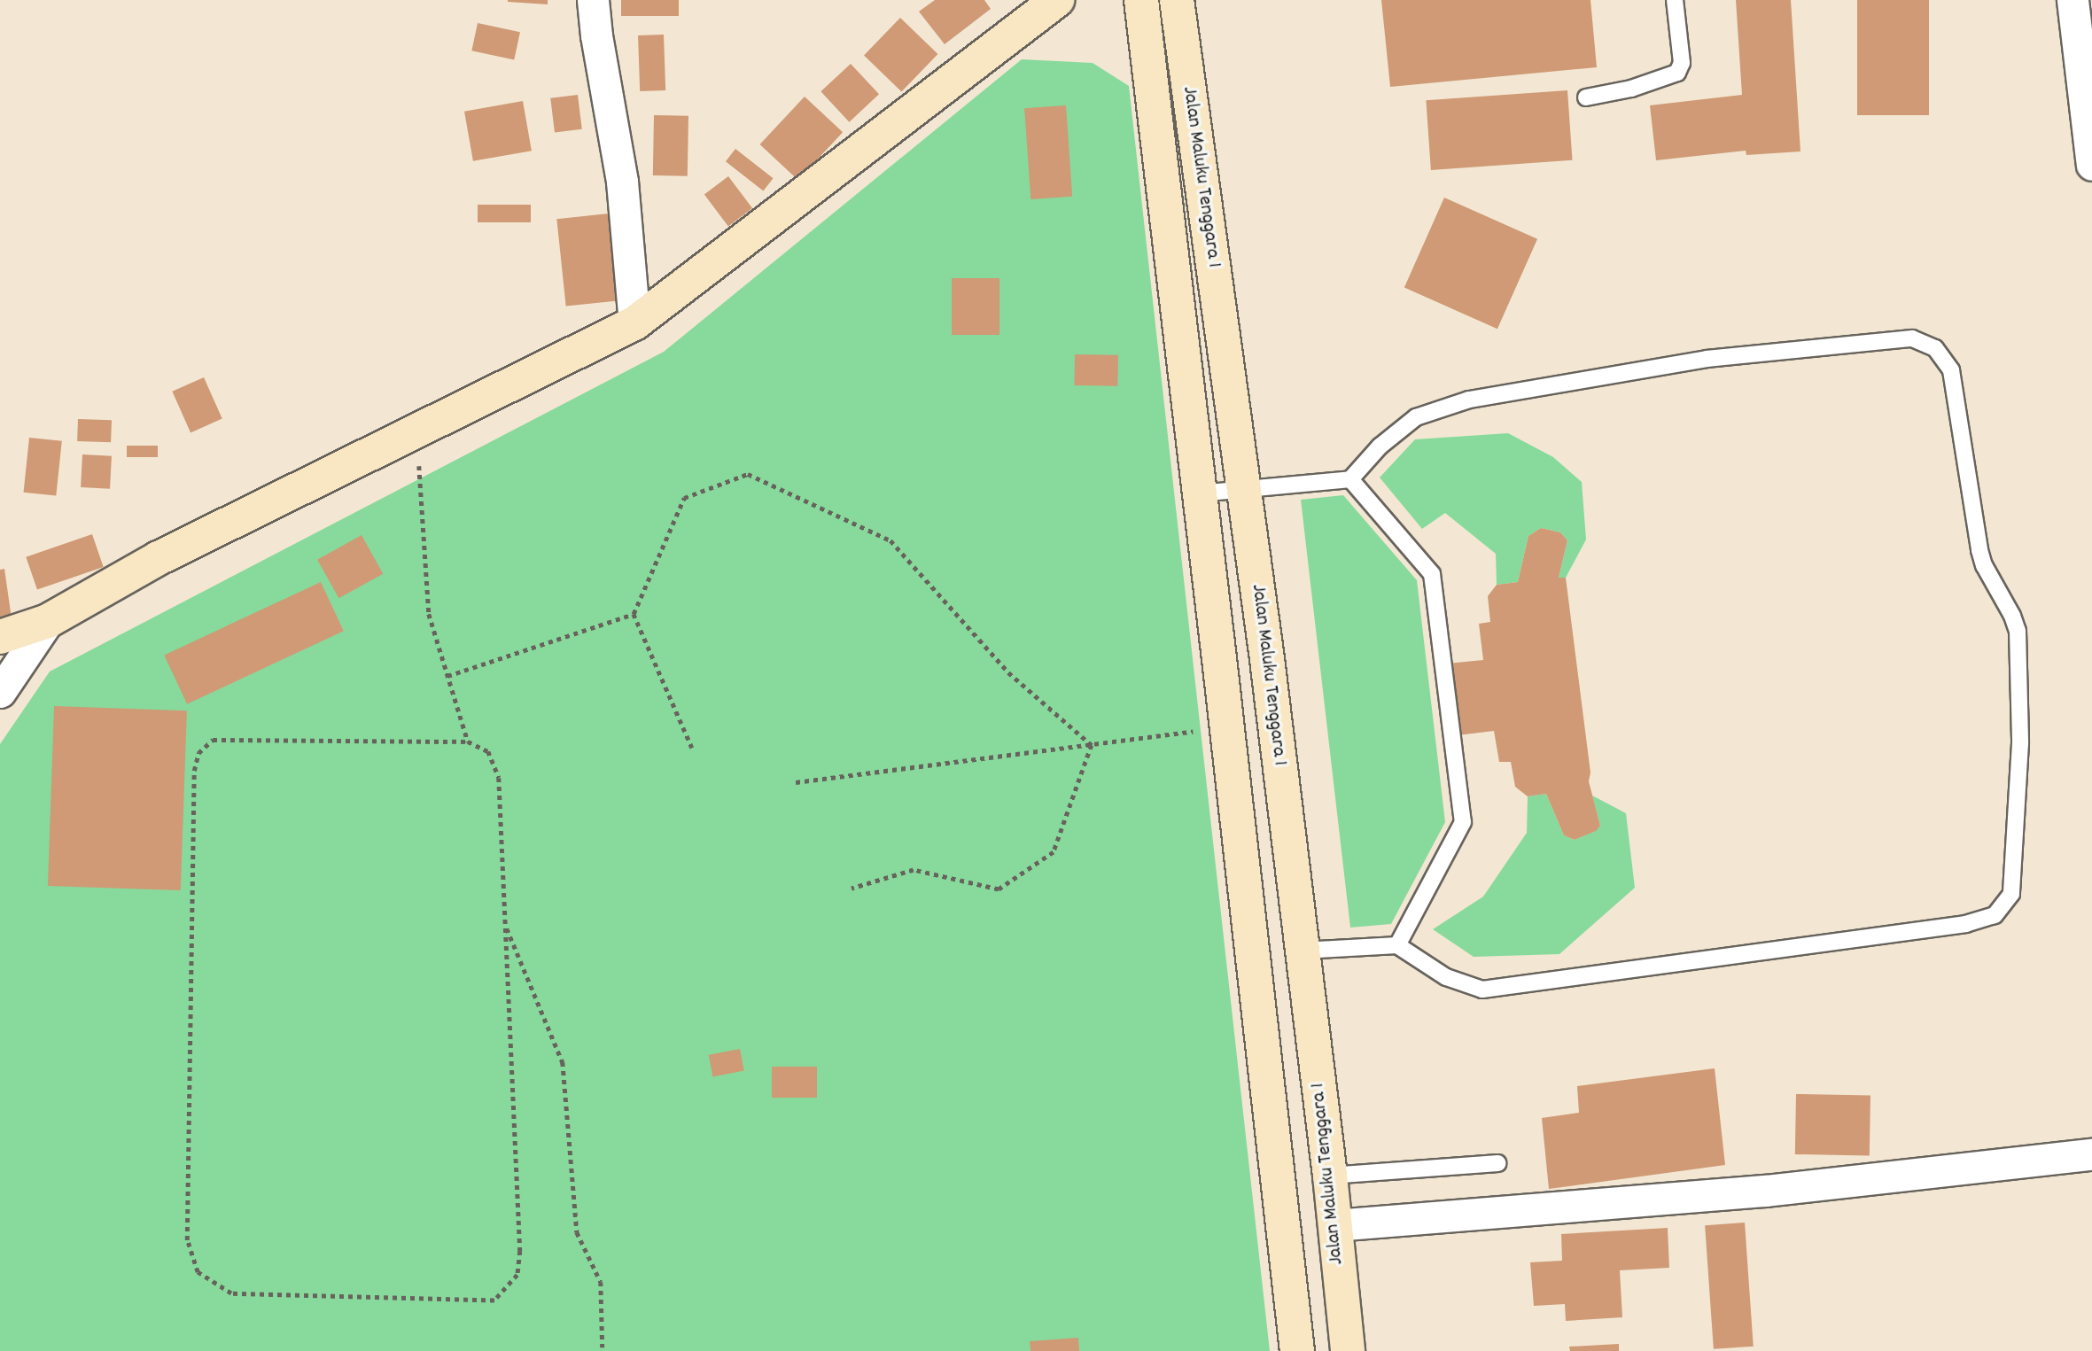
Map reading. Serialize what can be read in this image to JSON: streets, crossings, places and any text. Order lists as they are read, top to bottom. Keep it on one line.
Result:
{"streets":{"main road":["Jalan Maluku Tenggara 1"]}}
